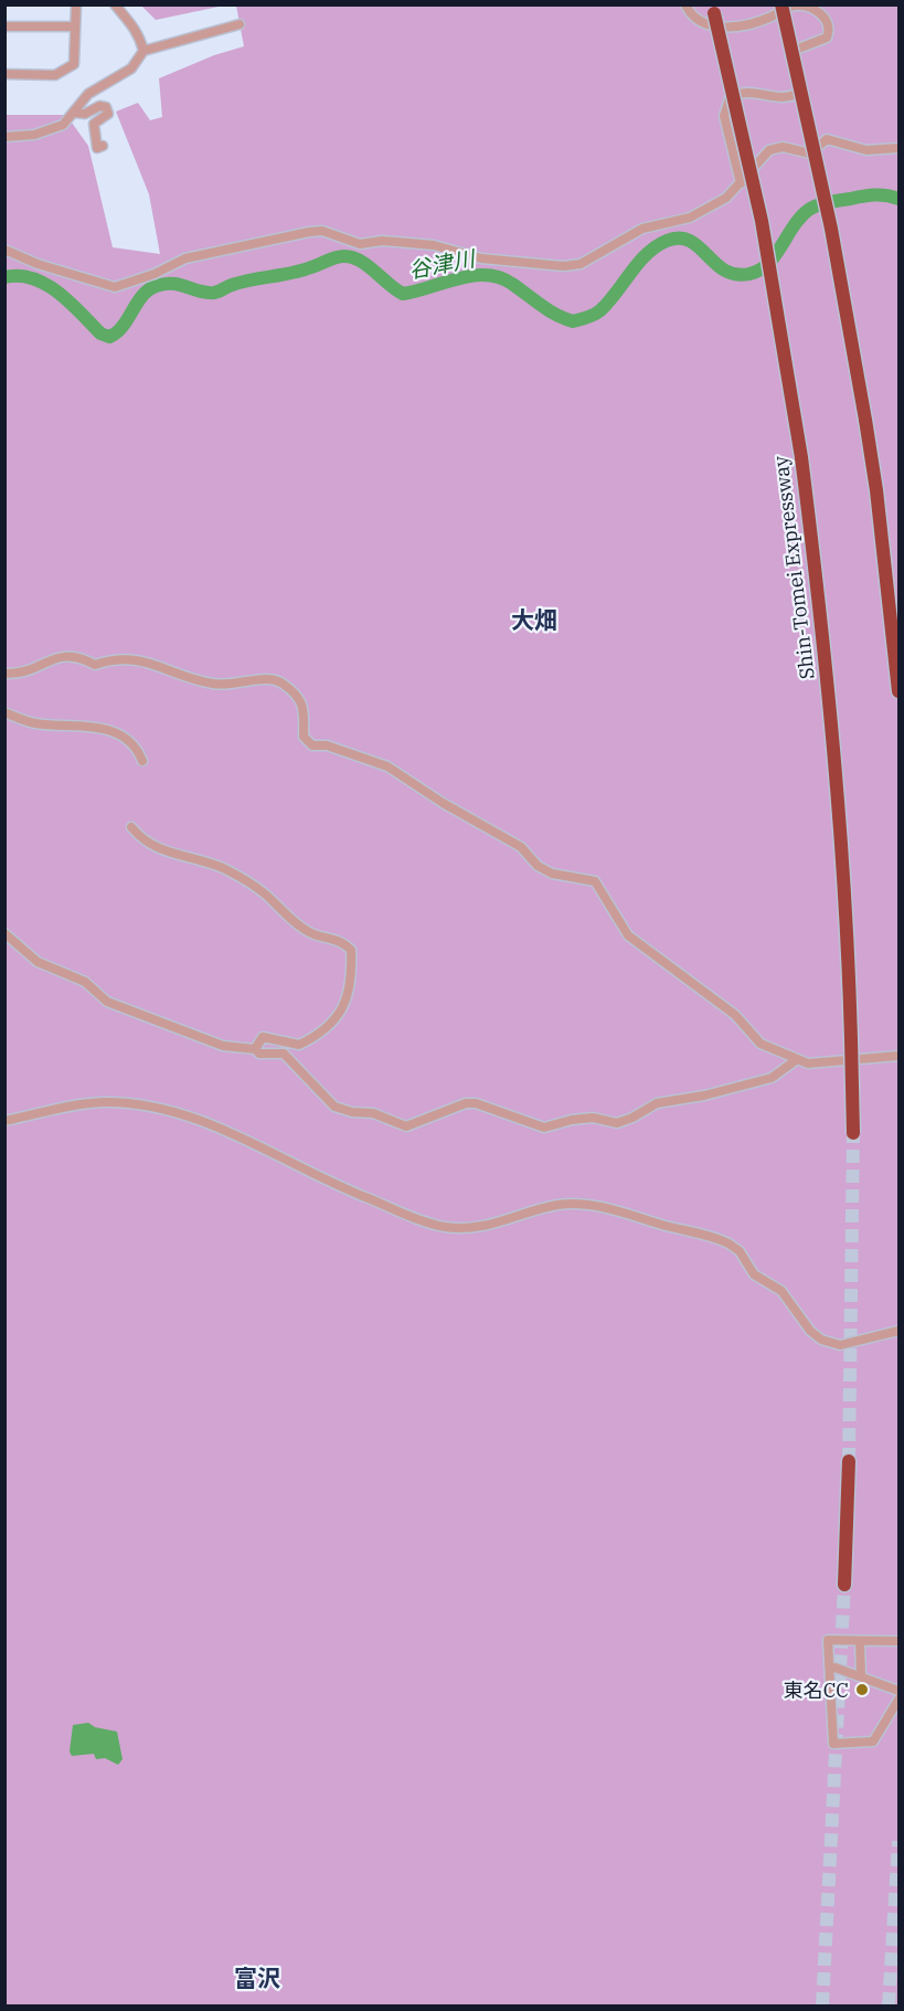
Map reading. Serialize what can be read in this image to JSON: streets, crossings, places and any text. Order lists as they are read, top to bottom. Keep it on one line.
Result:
{"streets":{"highway":["Shin-Tomei Expressway"]},"districts":["大畑","富沢"],"water":["谷津川"],"places":["東名CC"]}
